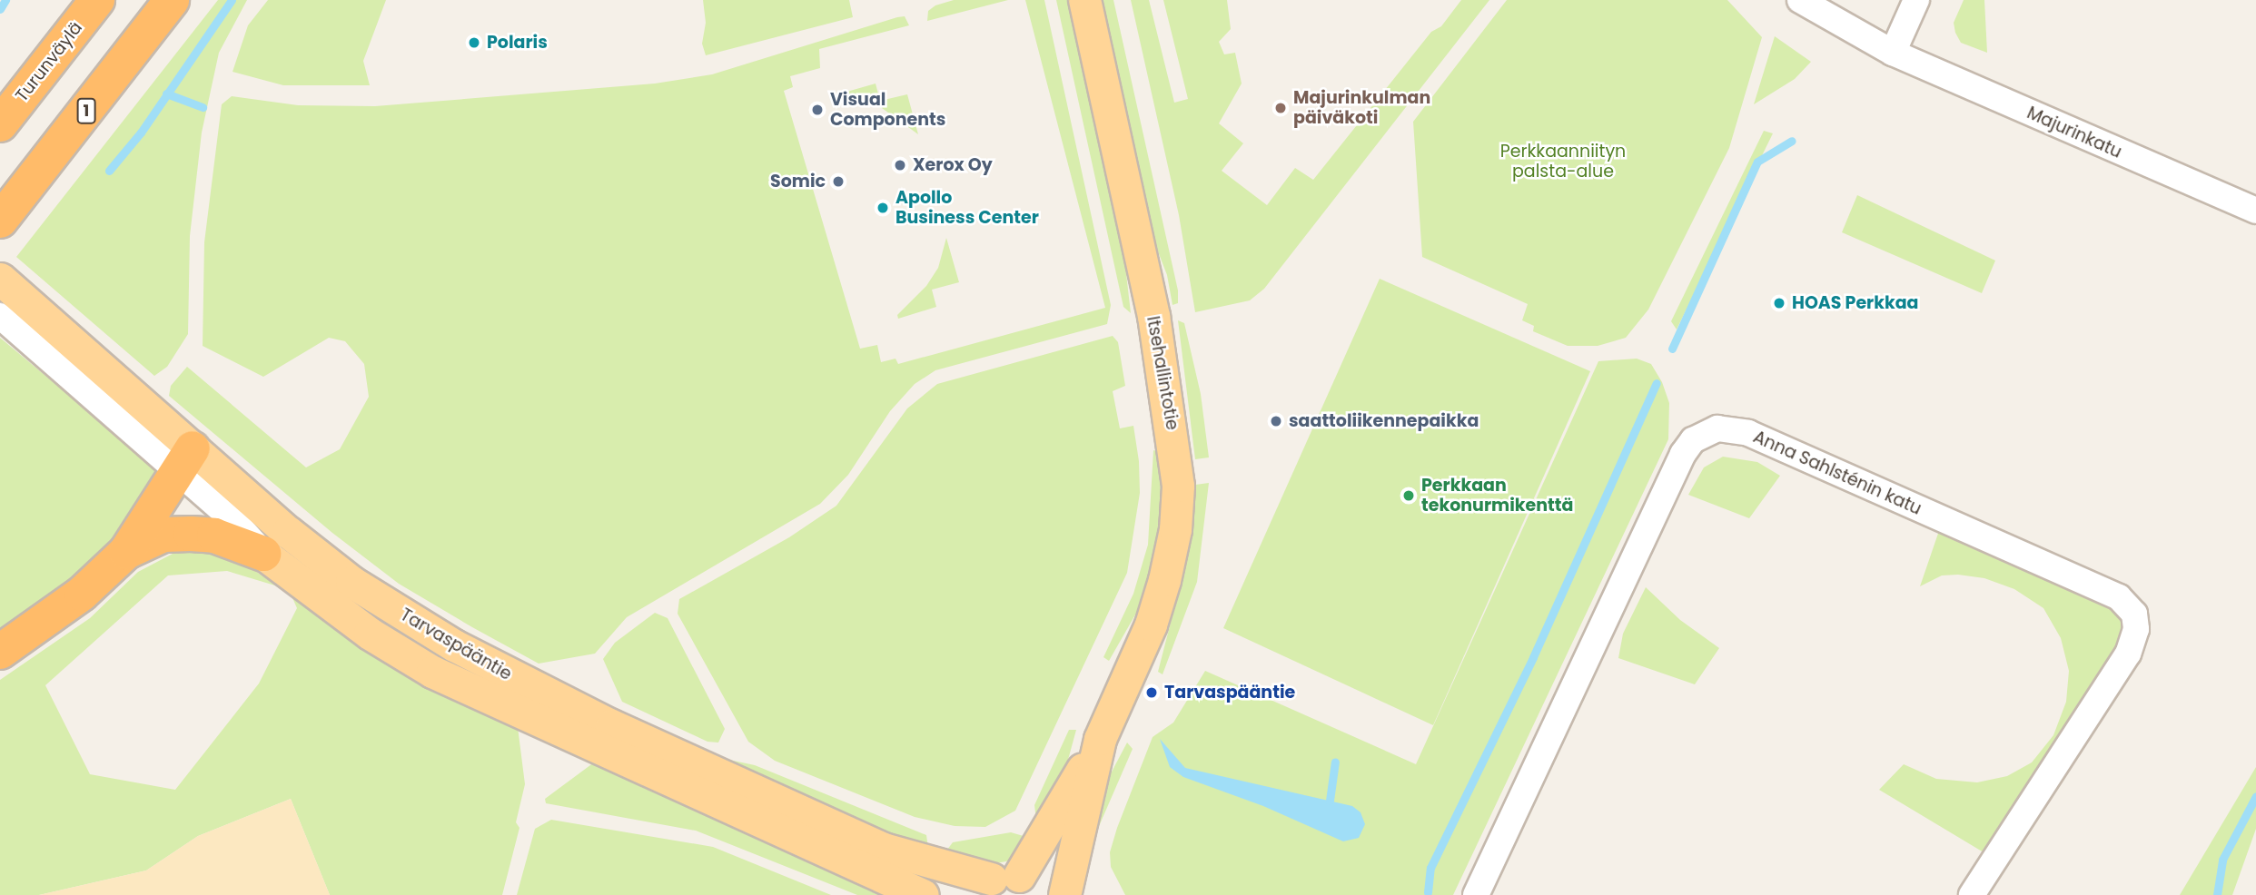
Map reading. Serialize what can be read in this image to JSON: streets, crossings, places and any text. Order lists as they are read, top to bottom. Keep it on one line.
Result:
{"streets":{"highway":["Turunväylä","1"],"main road":["Itsehallintotie","Tarvaspääntie"],"street":["Majurinkatu","Anna Sahlsténin katu"]},"crossings":[["Itsehallintotie","Tarvaspääntie"]],"parks":["Perkkaanniityn palsta-alue"],"places":["Polaris","Majurinkulman päiväkoti","Visual Components","Xerox Oy","Somic","Apollo Business Center","HOAS Perkkaa","saattoliikennepaikka","Perkkaan tekonurmikenttä","Tarvaspääntie"]}
